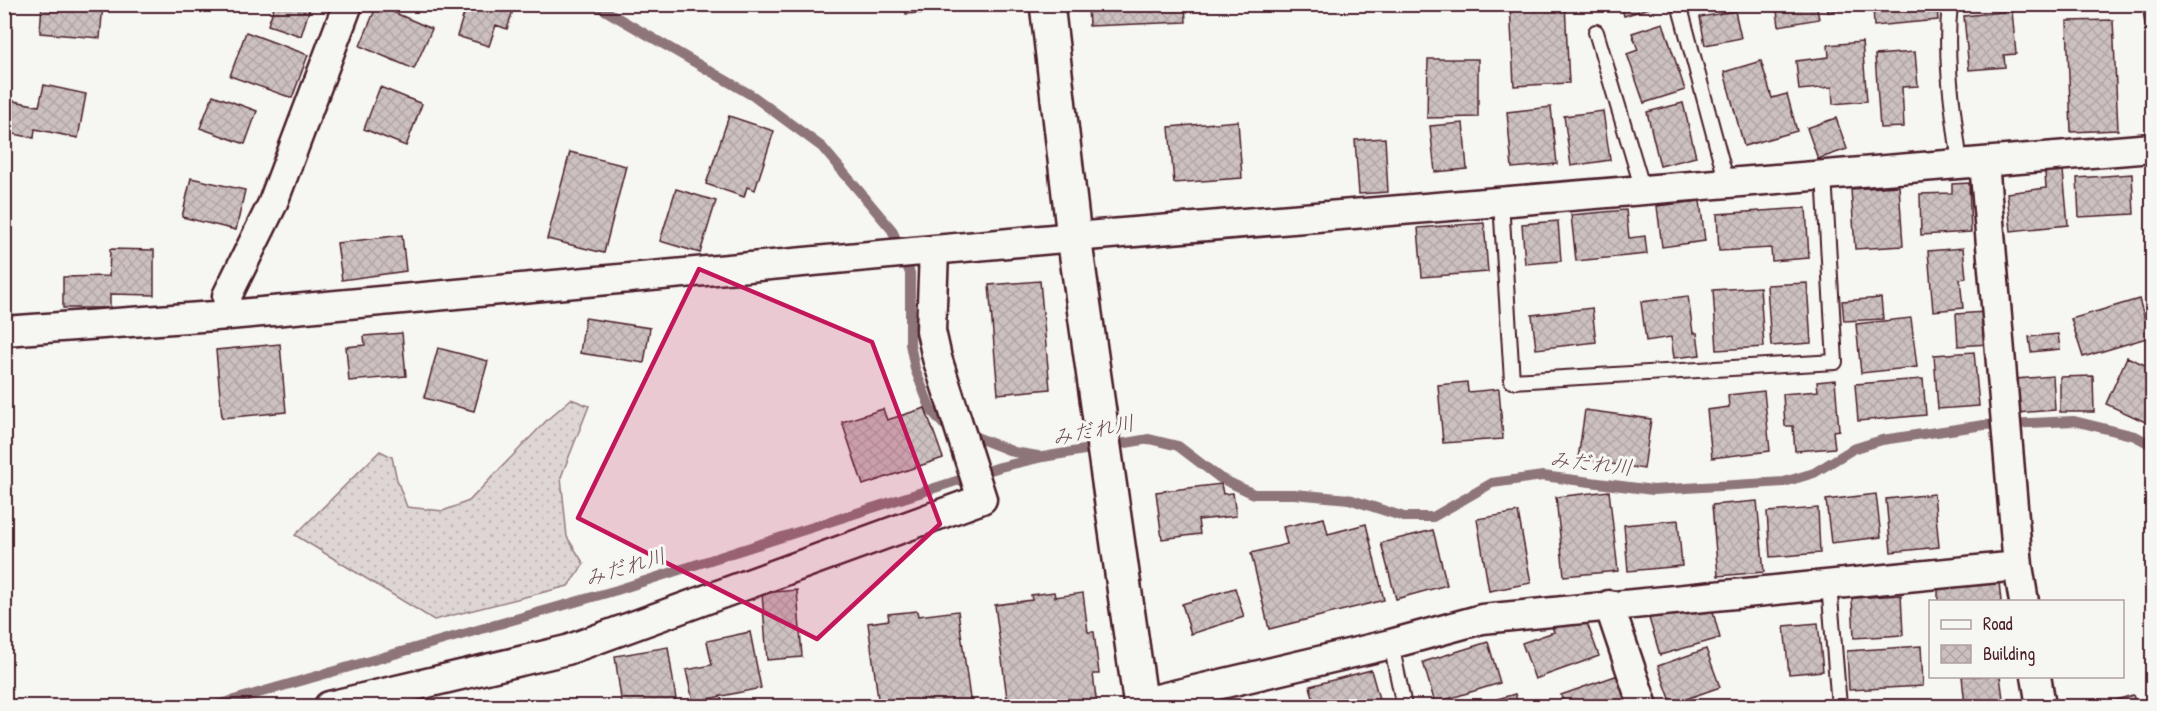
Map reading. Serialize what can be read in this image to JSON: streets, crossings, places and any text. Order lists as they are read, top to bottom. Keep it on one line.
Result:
{"water":["みだれ川"],"legend":["Road","Building"]}
